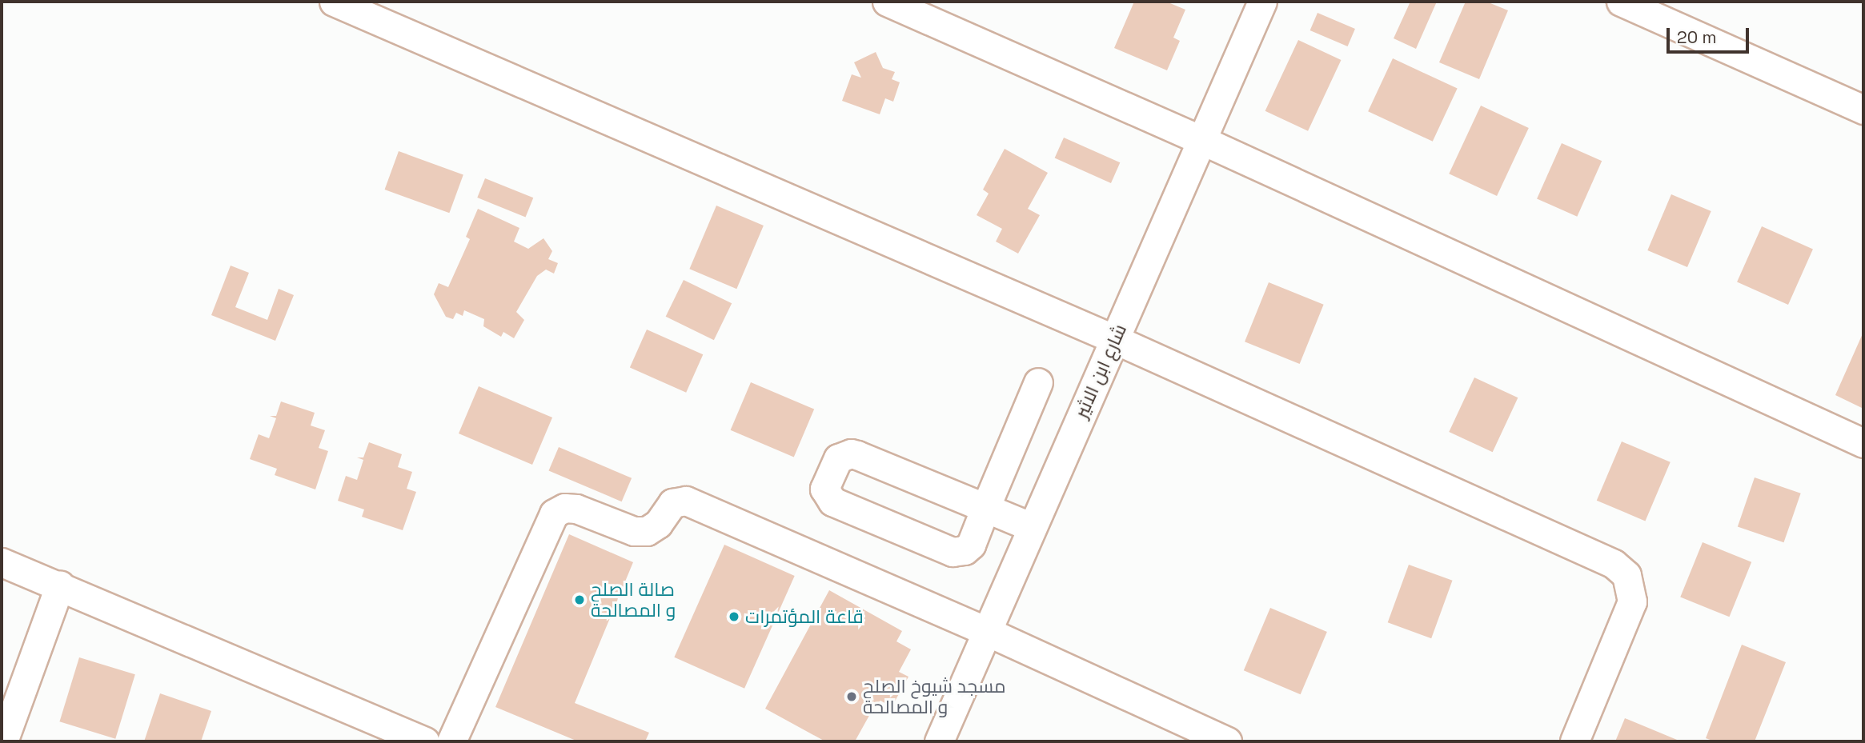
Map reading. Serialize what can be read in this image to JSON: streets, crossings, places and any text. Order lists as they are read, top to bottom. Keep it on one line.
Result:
{"streets":{"street":["شارع ابن الاثير"]},"places":["صالة الصلح و المصالحة","قاعة المؤتمرات","مسجد شيوخ الصلح و المصالحة"],"scale_bar":"20 m"}
